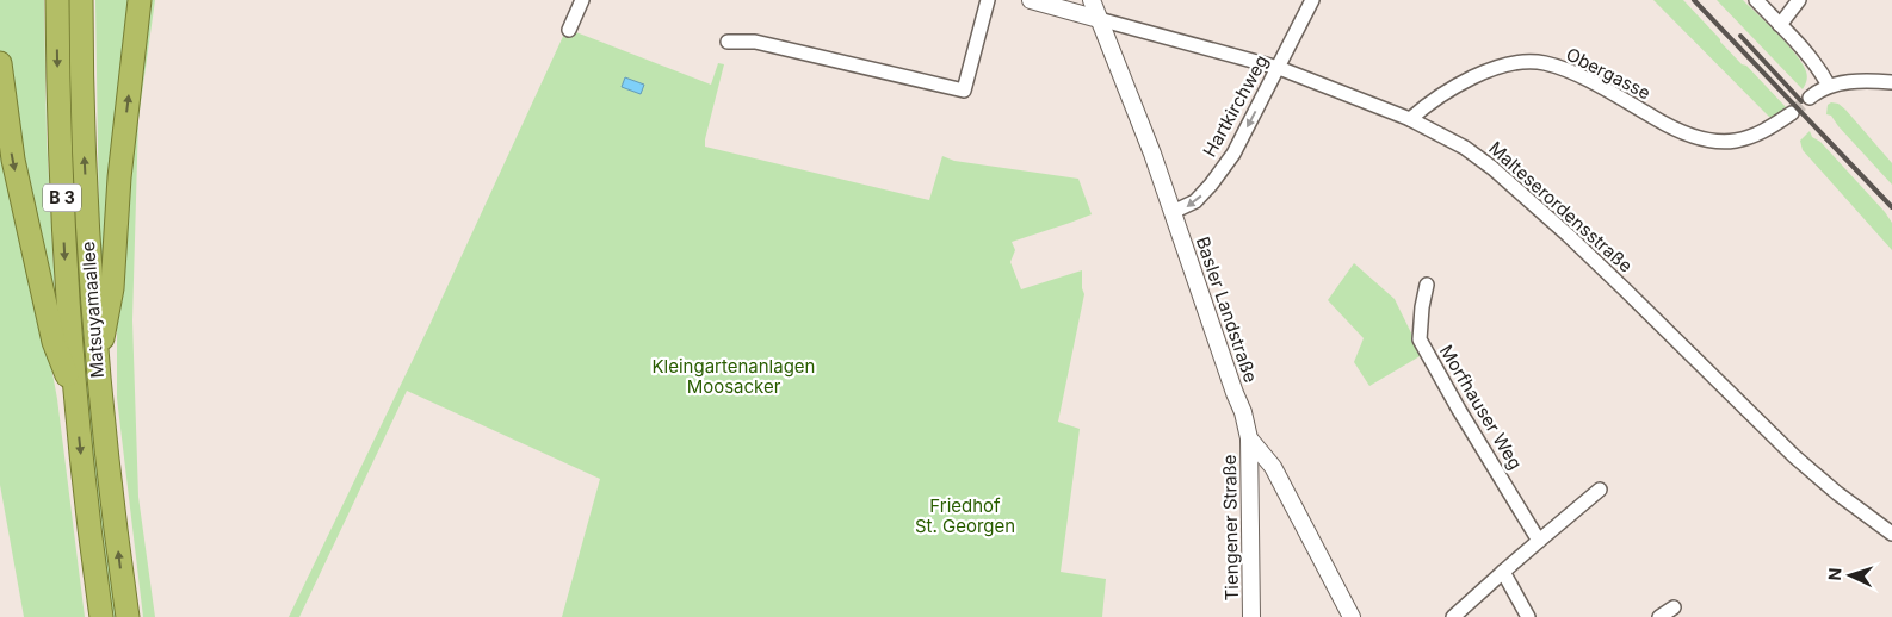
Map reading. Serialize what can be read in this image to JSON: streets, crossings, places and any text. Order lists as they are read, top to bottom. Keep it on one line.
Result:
{"streets":{"highway":["B 3","Matsuyamaallee"],"street":["Obergasse","Hartkirchweg","Malteserordensstraße","Basler Landstraße","Morfhauser Weg","Tiengener Straße"]},"crossings":[["Obergasse","Malteserordensstraße"],["Hartkirchweg","Malteserordensstraße"],["Hartkirchweg","Basler Landstraße"],["Malteserordensstraße","Basler Landstraße"],["Basler Landstraße","Tiengener Straße"]],"one_way":["Hartkirchweg"],"parks":["Kleingartenanlagen Moosacker","Friedhof St. Georgen"],"north":"left"}
